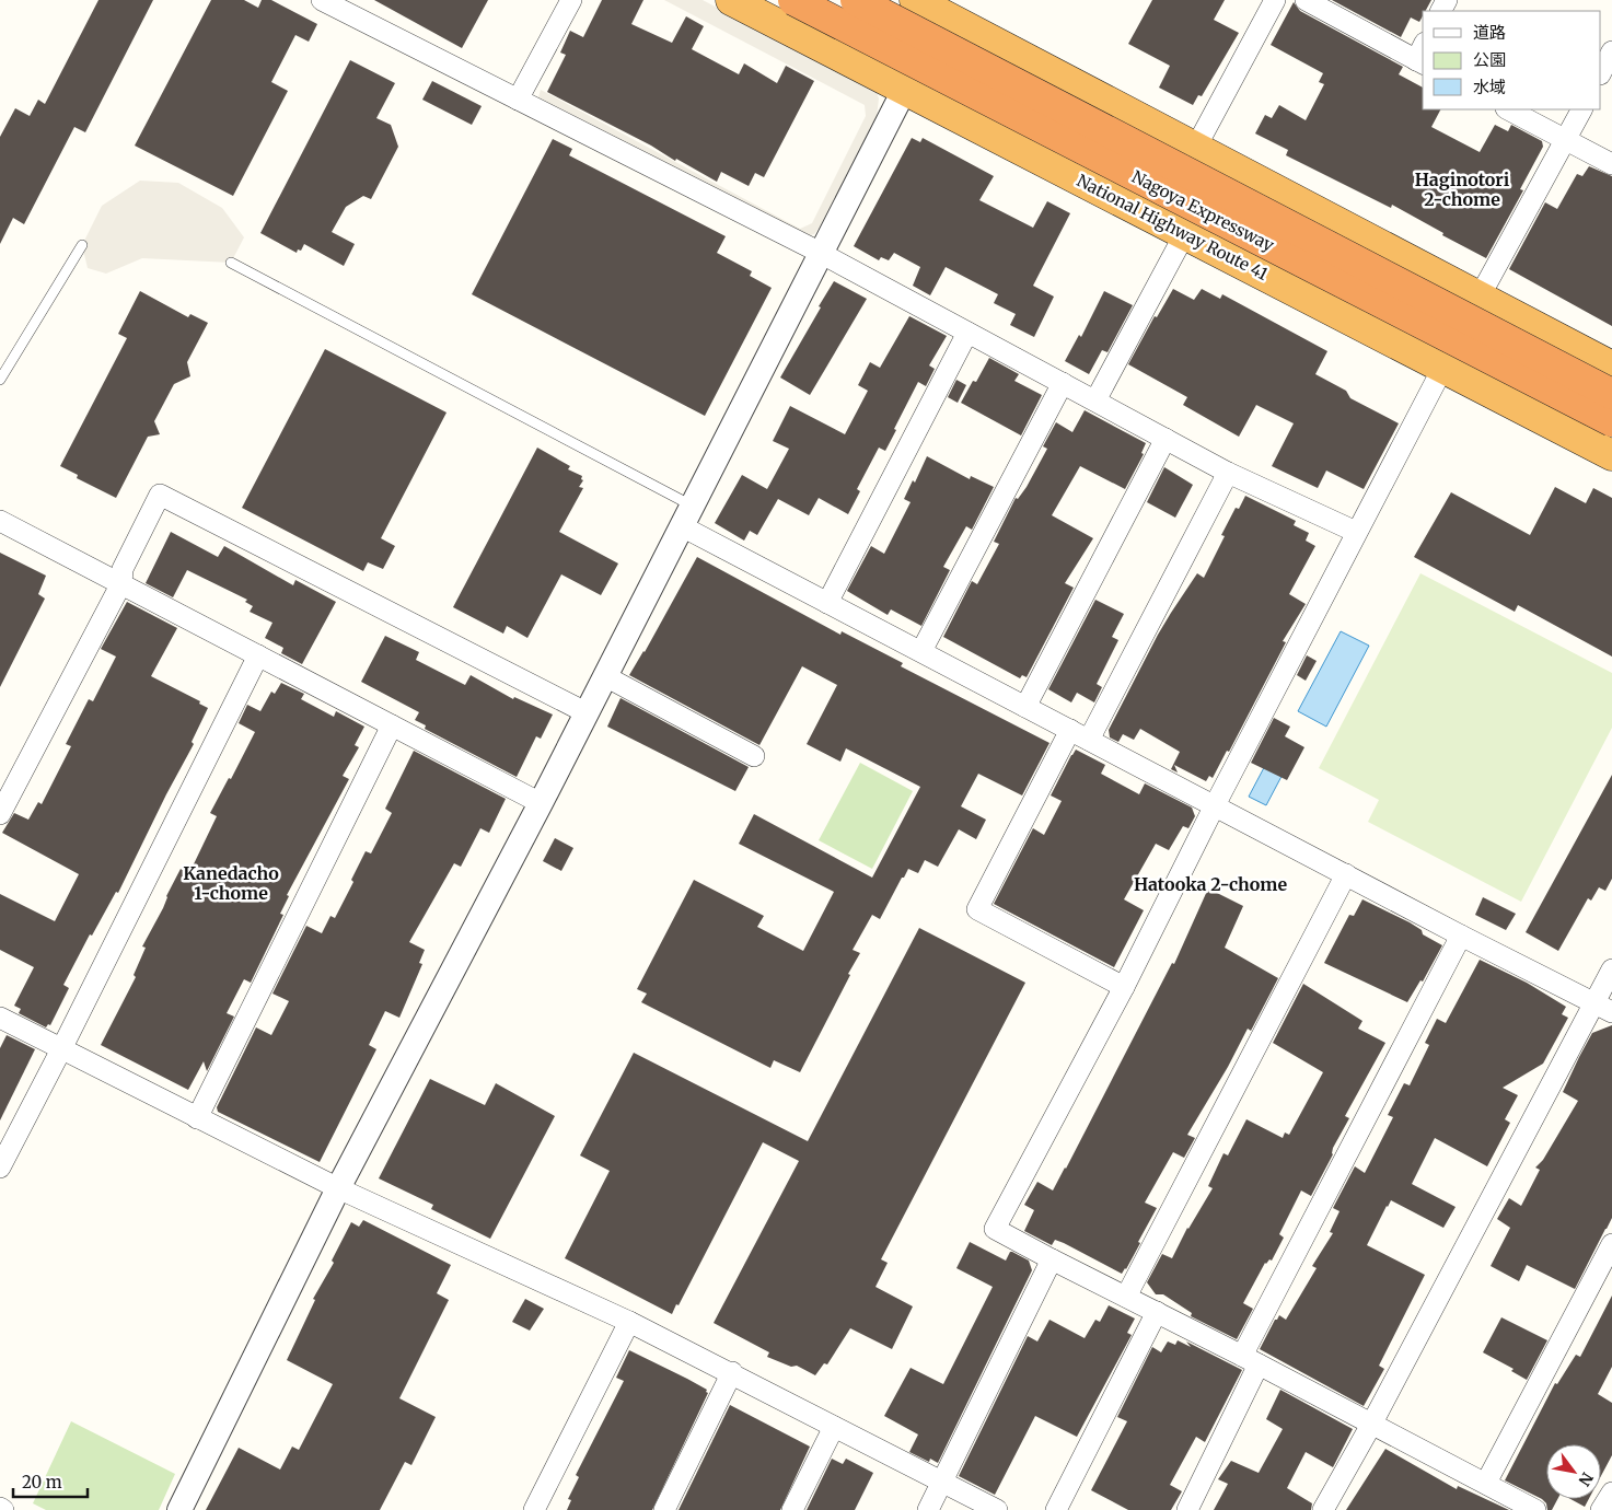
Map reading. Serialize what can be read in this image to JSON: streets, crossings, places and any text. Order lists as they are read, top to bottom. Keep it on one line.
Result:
{"streets":{"highway":["Nagoya Expressway","National Highway Route 41"]},"districts":["Haginotori 2-chome","Kanedacho 1-chome","Hatooka 2-chome"],"legend":["道路","公園","水域"],"scale_bar":"20 m","north":"bottom right"}
